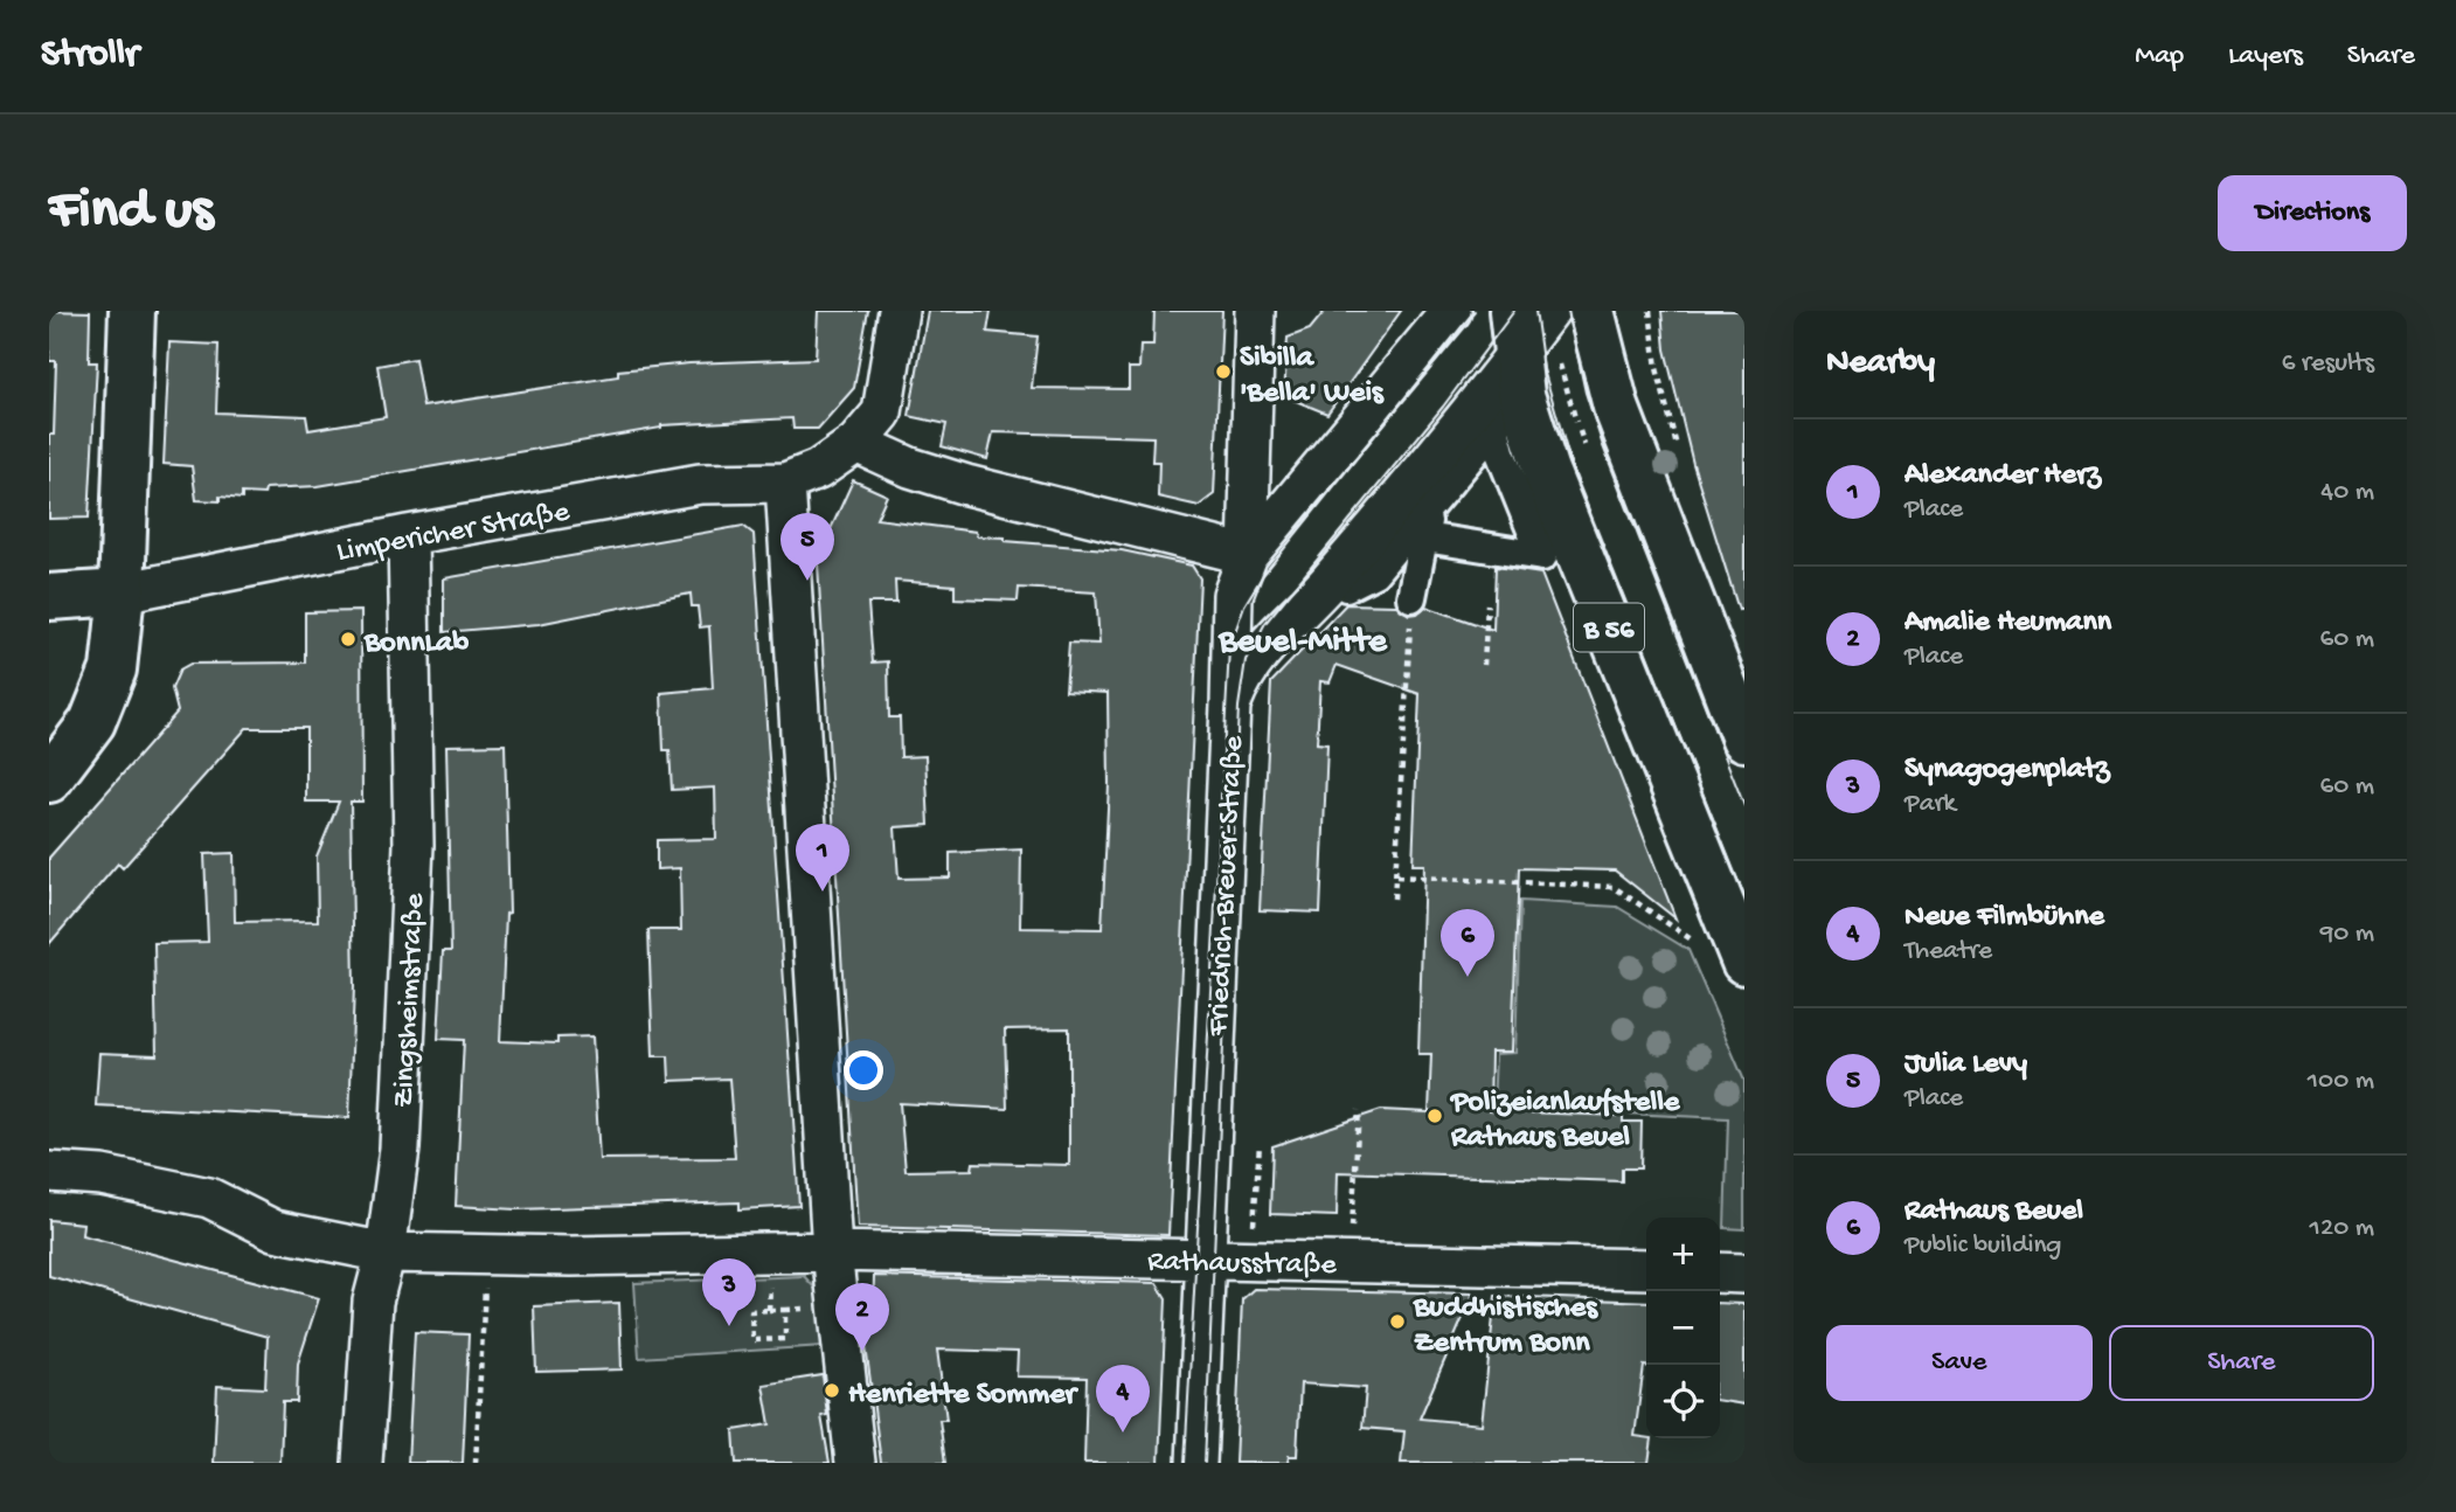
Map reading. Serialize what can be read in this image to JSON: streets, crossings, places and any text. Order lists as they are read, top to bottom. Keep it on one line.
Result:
{"streets":{"main road":["B 56"],"street":["Limpericher Straße","Friedrich-Breuer-Straße","Zingsheimstraße","Rathausstraße"]},"crossings":[["Limpericher Straße","Zingsheimstraße"],["Friedrich-Breuer-Straße","Rathausstraße"],["Zingsheimstraße","Rathausstraße"]],"districts":["Beuel-Mitte"],"places":["Sibilla 'Bella' Weis","BonnLab","Polizeianlaufstelle Rathaus Beuel","Buddhistisches Zentrum Bonn","Henriette Sommer"],"page":{"header":"Strollr","nav":["Map","Layers","Share"],"buttons":["Directions",["Save","Share"]],"title":"Find us","heading":["Nearby","6 results"],"list":[{"mark":"1","name":"Alexander Herz","note":"Place","value":"40 m"},{"mark":"2","name":"Amalie Heumann","note":"Place","value":"60 m"},{"mark":"3","name":"Synagogenplatz","note":"Park","value":"60 m"},{"mark":"4","name":"Neue Filmbühne","note":"Theatre","value":"90 m"},{"mark":"5","name":"Julia Levy","note":"Place","value":"100 m"},{"mark":"6","name":"Rathaus Beuel","note":"Public building","value":"120 m"}],"pins":["5","1","6","3","2","4"],"map_buttons":["+","−"]}}
